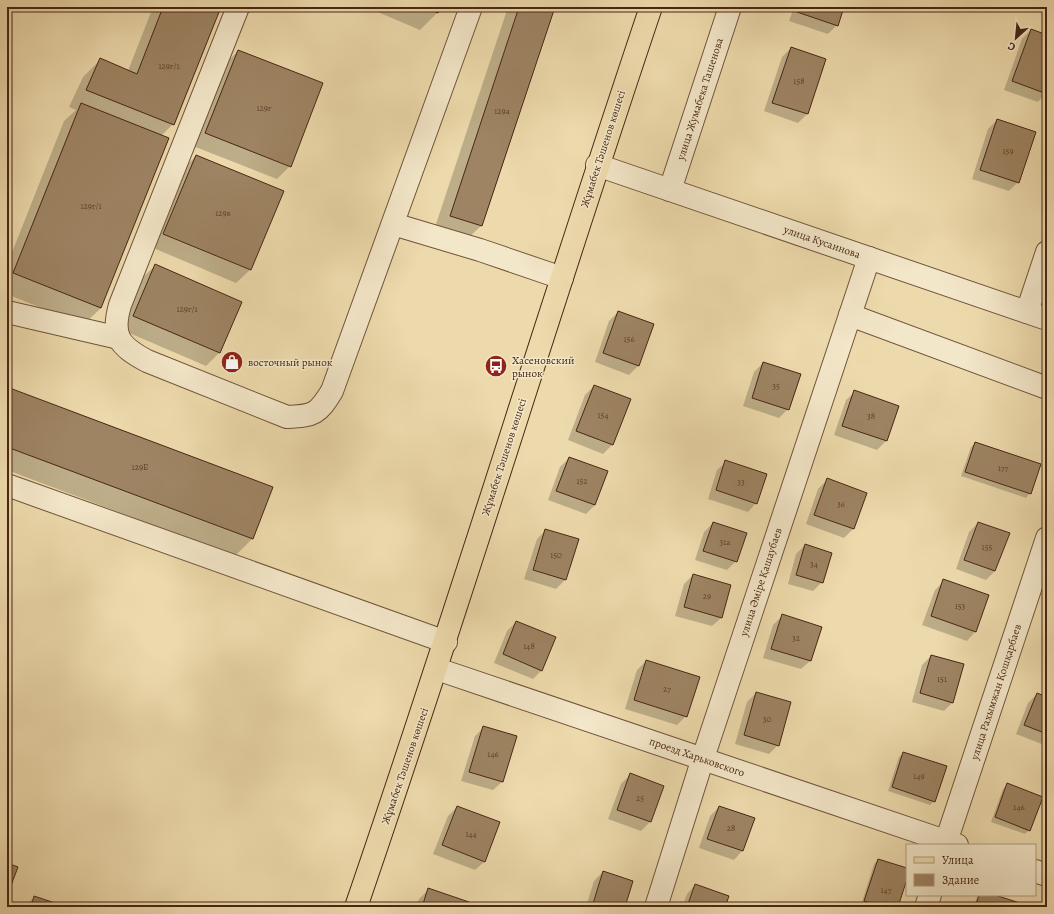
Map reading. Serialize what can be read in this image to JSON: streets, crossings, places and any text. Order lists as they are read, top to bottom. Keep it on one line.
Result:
{"streets":{"main road":["Жұмабек Тәшенов көшесі"],"street":["улица Жумабека Ташенова","улица Кусаинова","улица Әміре Қашаубаев","улица Рахымжан Қошқарбаев","проезд Харьковского"]},"crossings":[["улица Жумабека Ташенова","улица Кусаинова"],["Жұмабек Тәшенов көшесі","улица Кусаинова"],["Жұмабек Тәшенов көшесі","проезд Харьковского"],["улица Кусаинова","улица Әміре Қашаубаев"],["улица Әміре Қашаубаев","проезд Харьковского"],["улица Рахымжан Қошқарбаев","проезд Харьковского"]],"places":{"shop":["восточный рынок"],"bus stop":["Хасеновский рынок"]},"house_numbers":["129г/1","158","129г","129а","159","129г/1","129в","129г/1","156","35","154","38","129Б","177","152","33","36","31а","155","150","34","29","153","32","148","151","27","30","146","149","25","146","28","144","147"],"legend":["Улица","Здание"],"north":"bottom left"}
